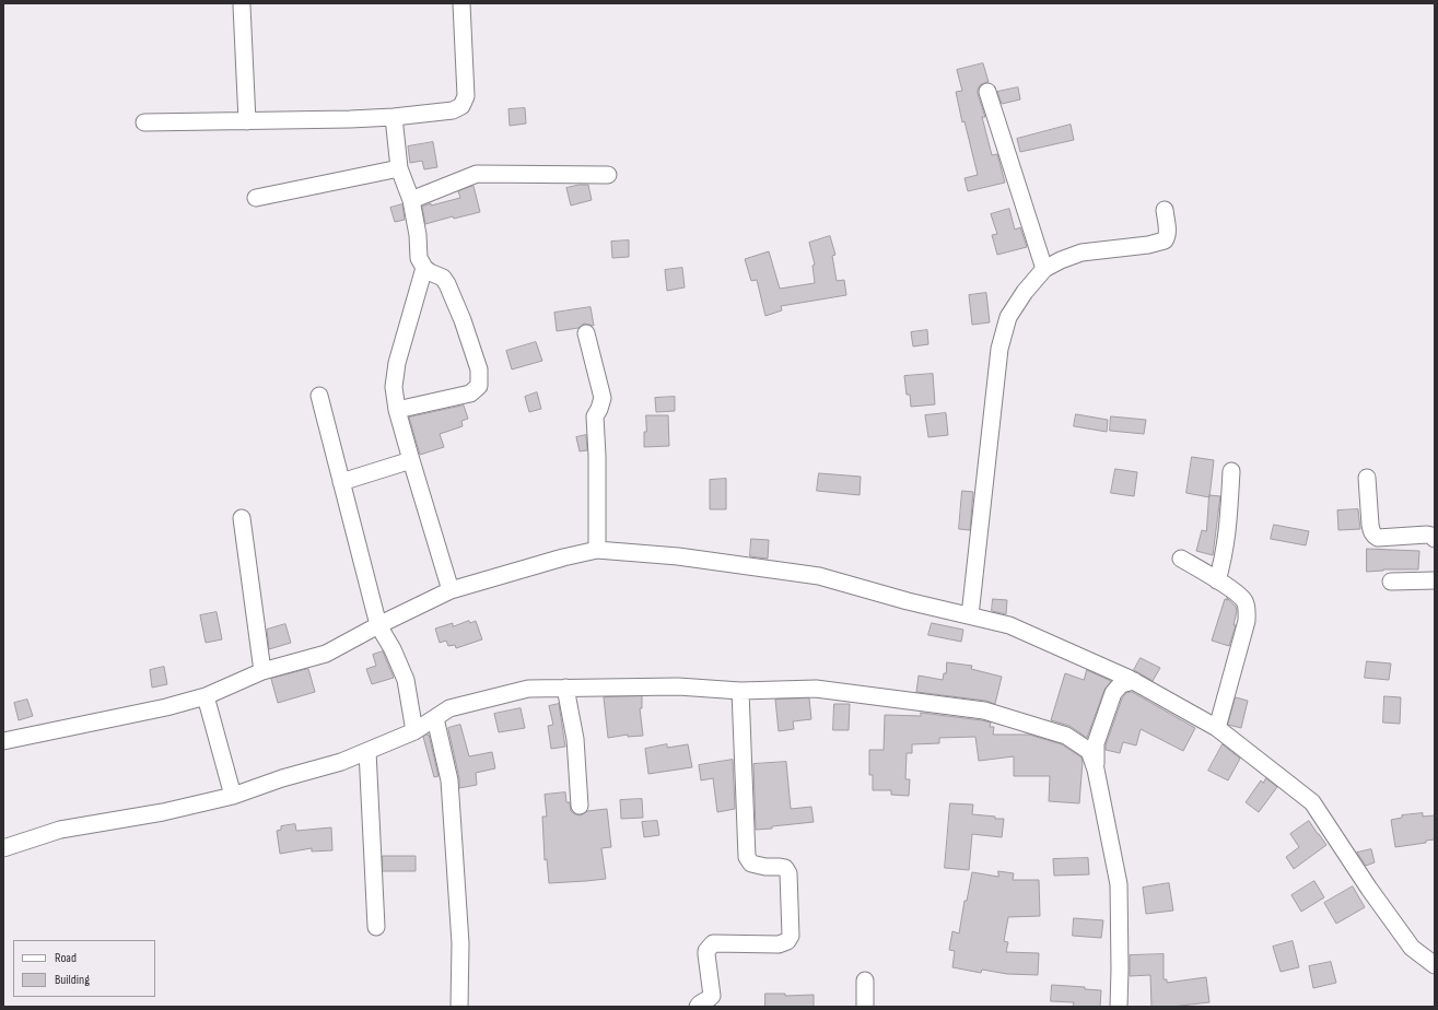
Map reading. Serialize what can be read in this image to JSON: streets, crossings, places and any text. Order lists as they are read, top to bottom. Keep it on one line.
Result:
{"legend":["Road","Building"]}
